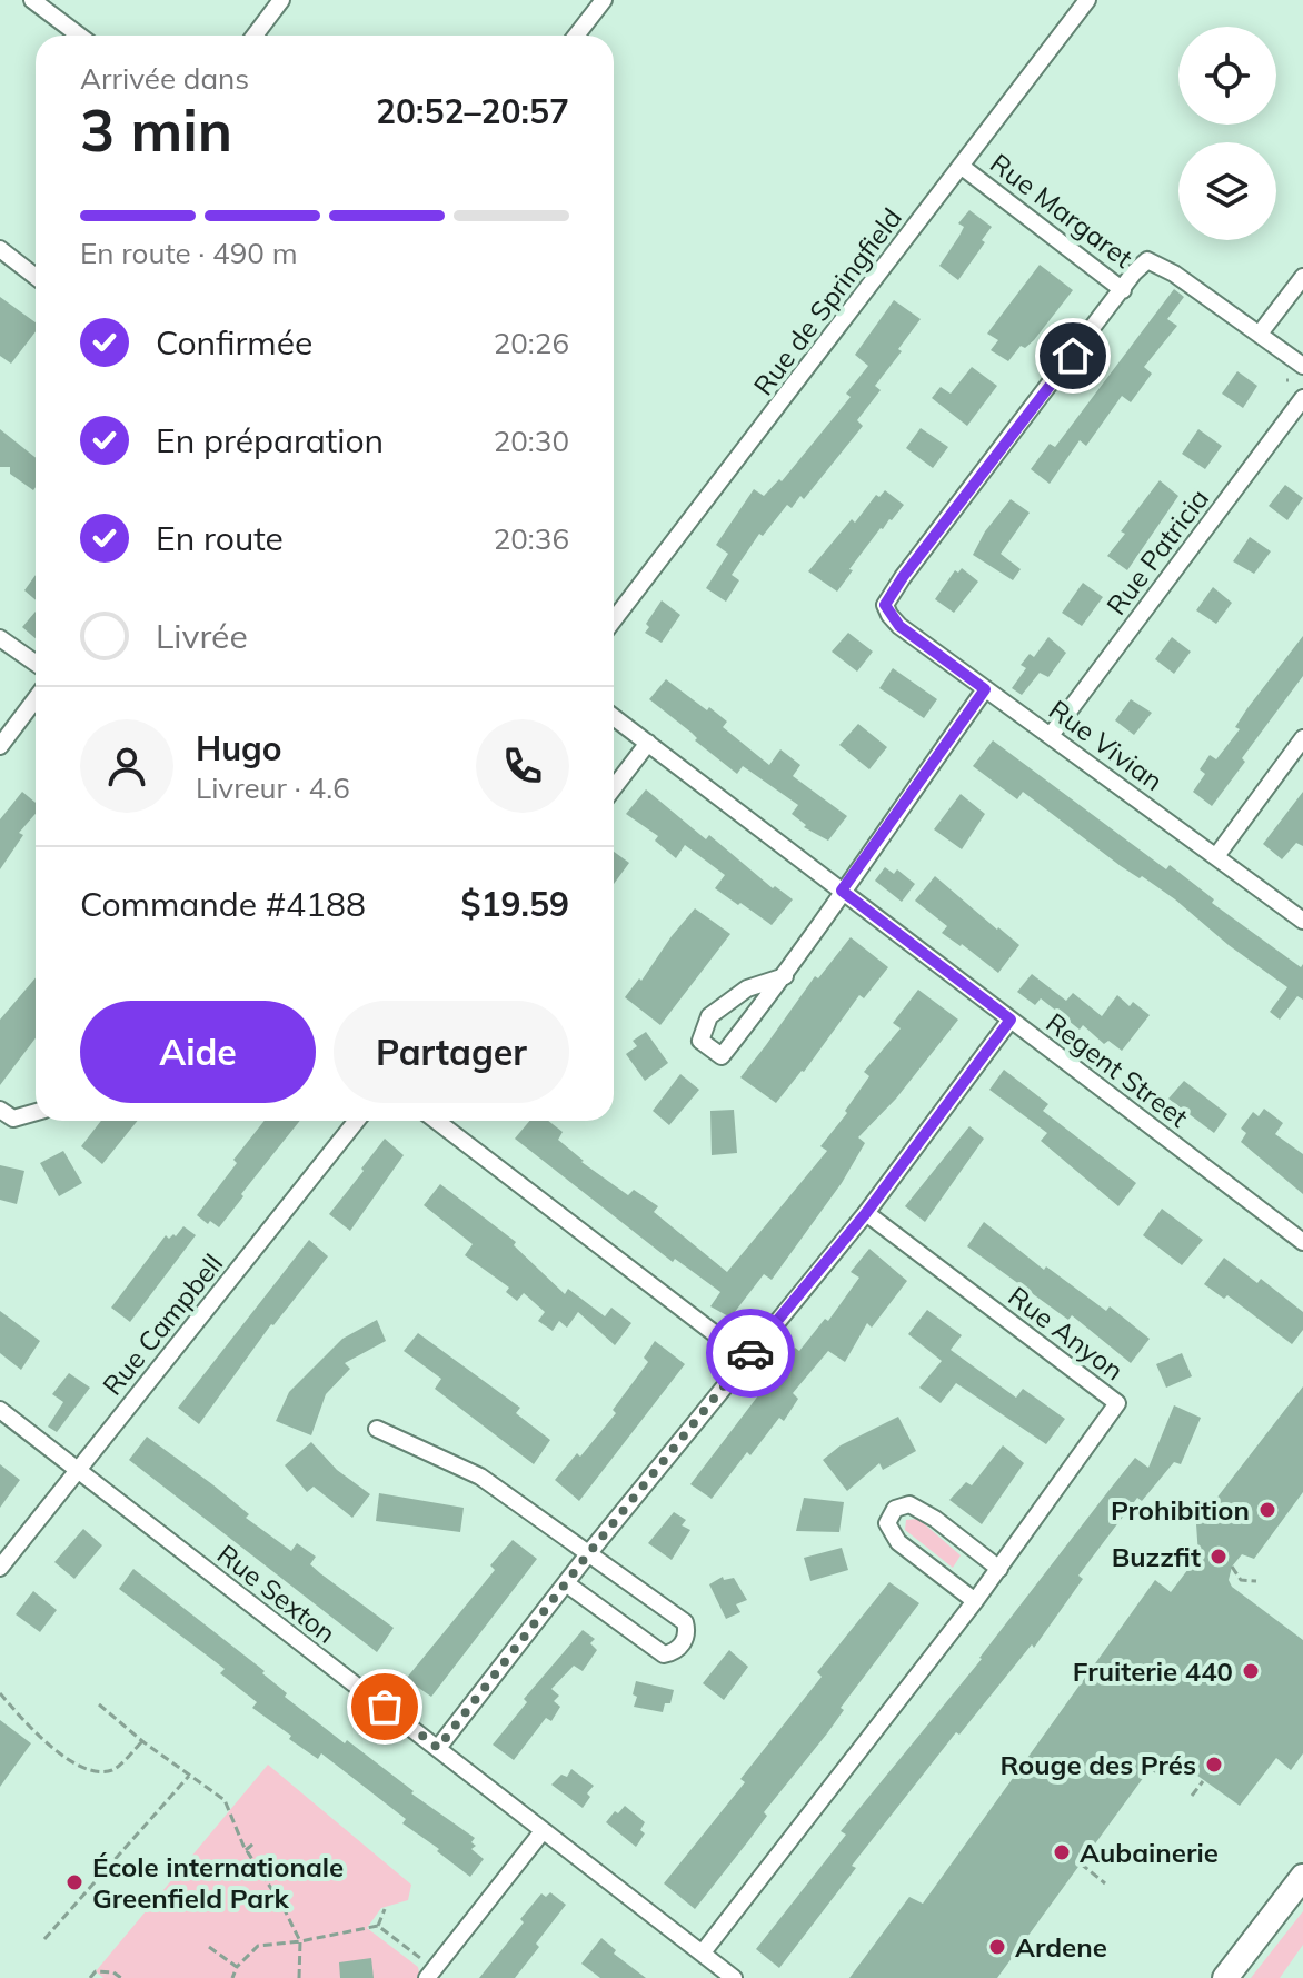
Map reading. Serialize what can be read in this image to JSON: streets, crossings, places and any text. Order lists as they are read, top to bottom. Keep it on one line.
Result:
{"streets":{"street":["Rue Margaret","Rue de Springfield","Rue Patricia","Rue Vivian","Regent Street","Rue Campbell","Rue Anyon","Rue Sexton"]},"crossings":[["Rue Margaret","Rue de Springfield"],["Rue Margaret","Rue Vivian"],["Rue Patricia","Rue Vivian"],["Rue Campbell","Rue Sexton"],["Rue Anyon","Rue Sexton"]],"places":["Prohibition","Buzzfit","Fruiterie 440","Rouge des Prés","Aubainerie","École internationale Greenfield Park","Ardene"],"page":{"heading":["3 min","Arrivée dans","20:52–20:57"],"panel":["Hugo","Livreur · 4.6","Commande #4188","$19.59"],"bar":"En route · 490 m","list":[["Confirmée","20:26"],["En préparation","20:30"],["En route","20:36"],"Livrée"],"buttons":["Aide","Partager"]}}
